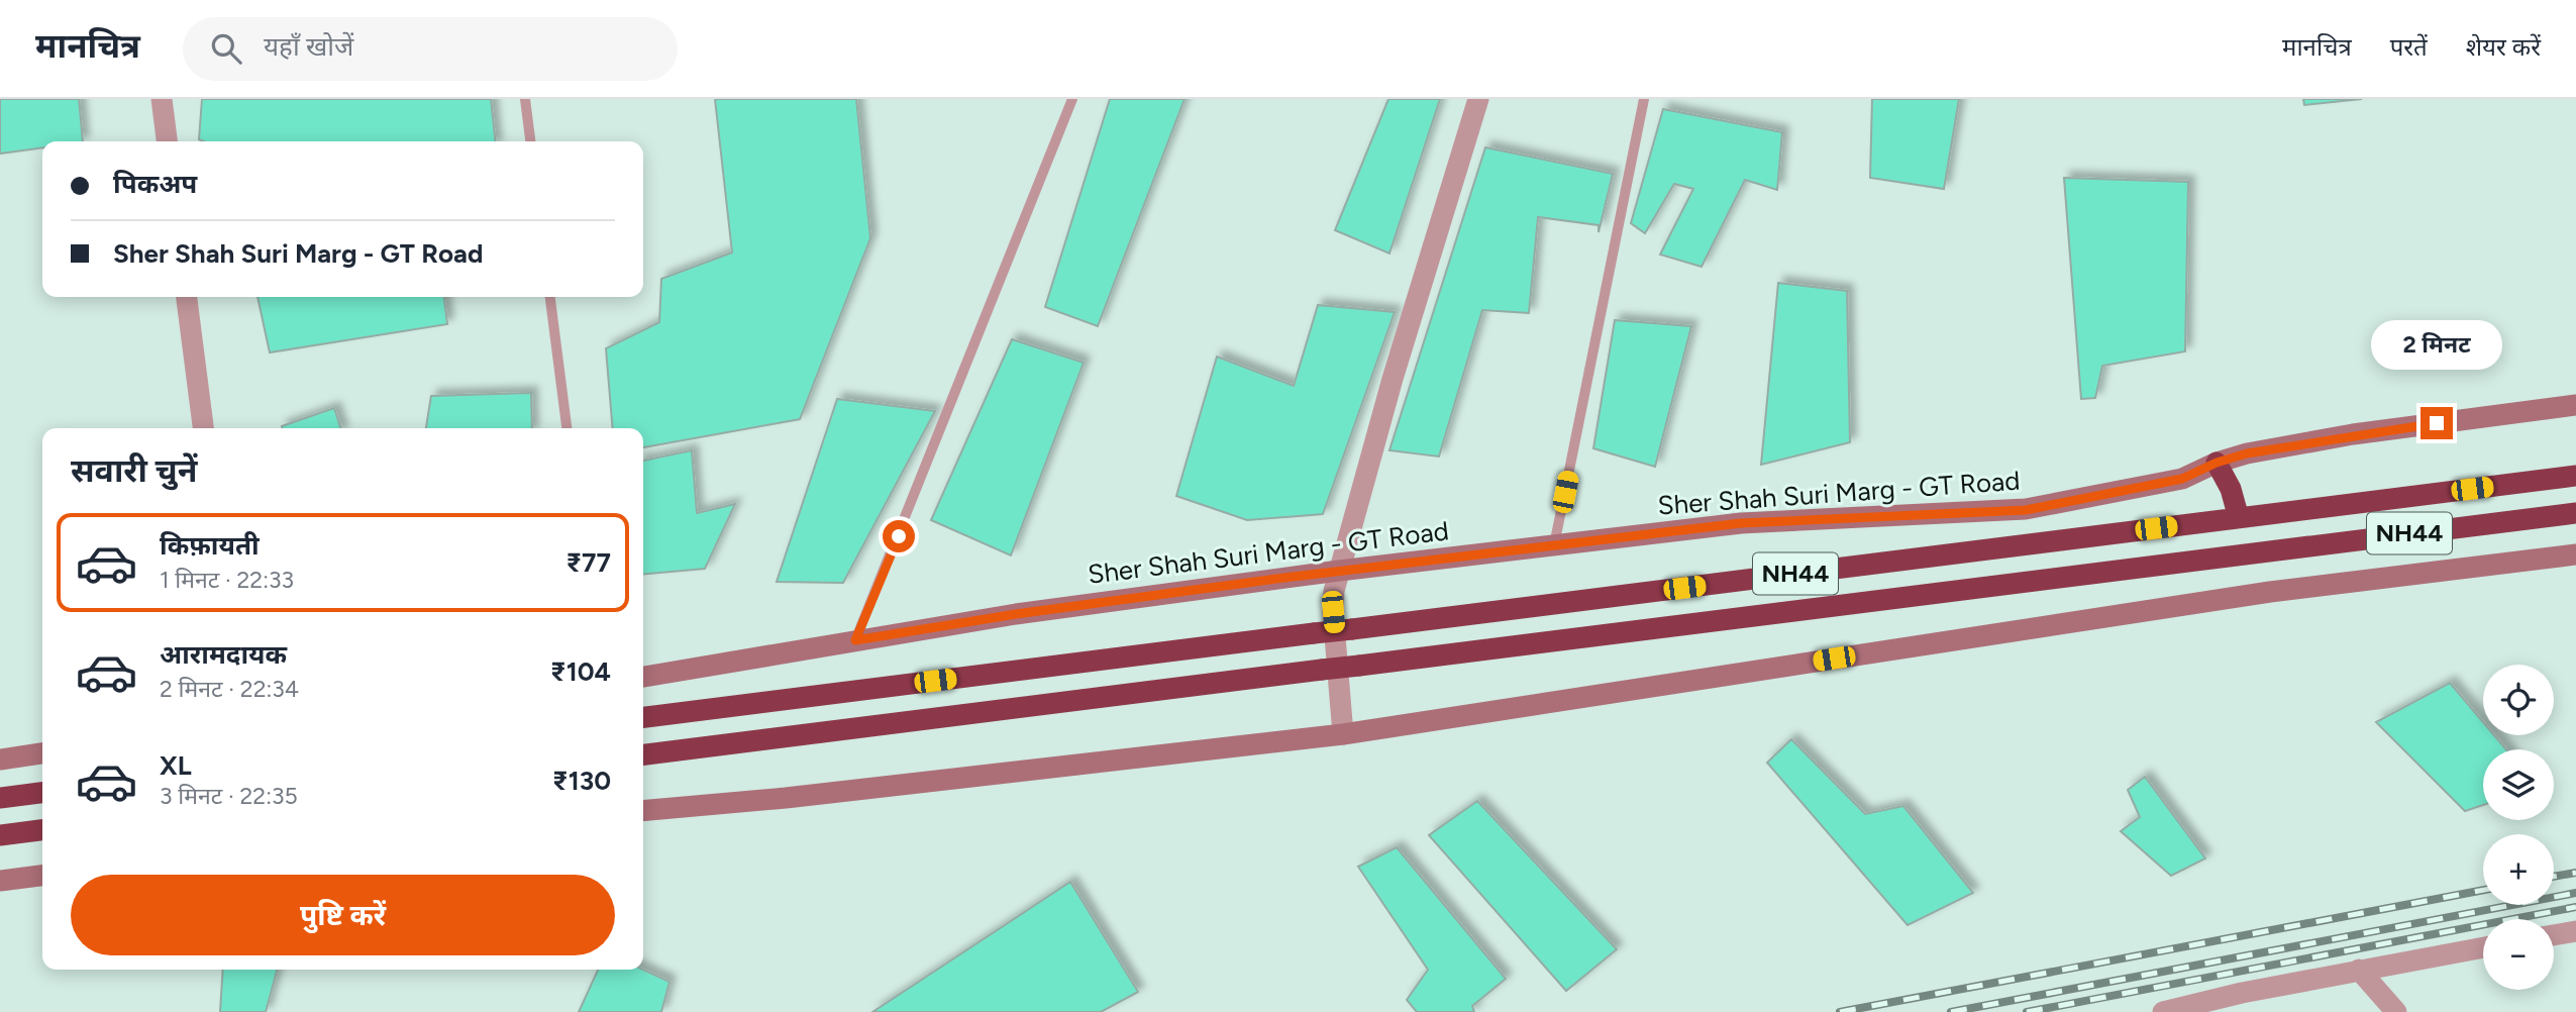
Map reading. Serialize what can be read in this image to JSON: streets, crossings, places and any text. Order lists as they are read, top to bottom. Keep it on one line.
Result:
{"streets":{"highway":["NH44"],"street":["Sher Shah Suri Marg - GT Road"]},"page":{"header":"मानचित्र","search":"यहाँ खोजें","nav":["मानचित्र","परतें","शेयर करें"],"banner":["पिकअप","Sher Shah Suri Marg - GT Road"],"bubble":"2 मिनट","heading":"सवारी चुनें","list":[{"name":"किफ़ायती","note":"1 मिनट · 22:33","value":"₹77"},{"name":"आरामदायक","note":"2 मिनट · 22:34","value":"₹104"},{"name":"XL","note":"3 मिनट · 22:35","value":"₹130"}],"map_buttons":["+","−"],"buttons":"पुष्टि करें"}}
